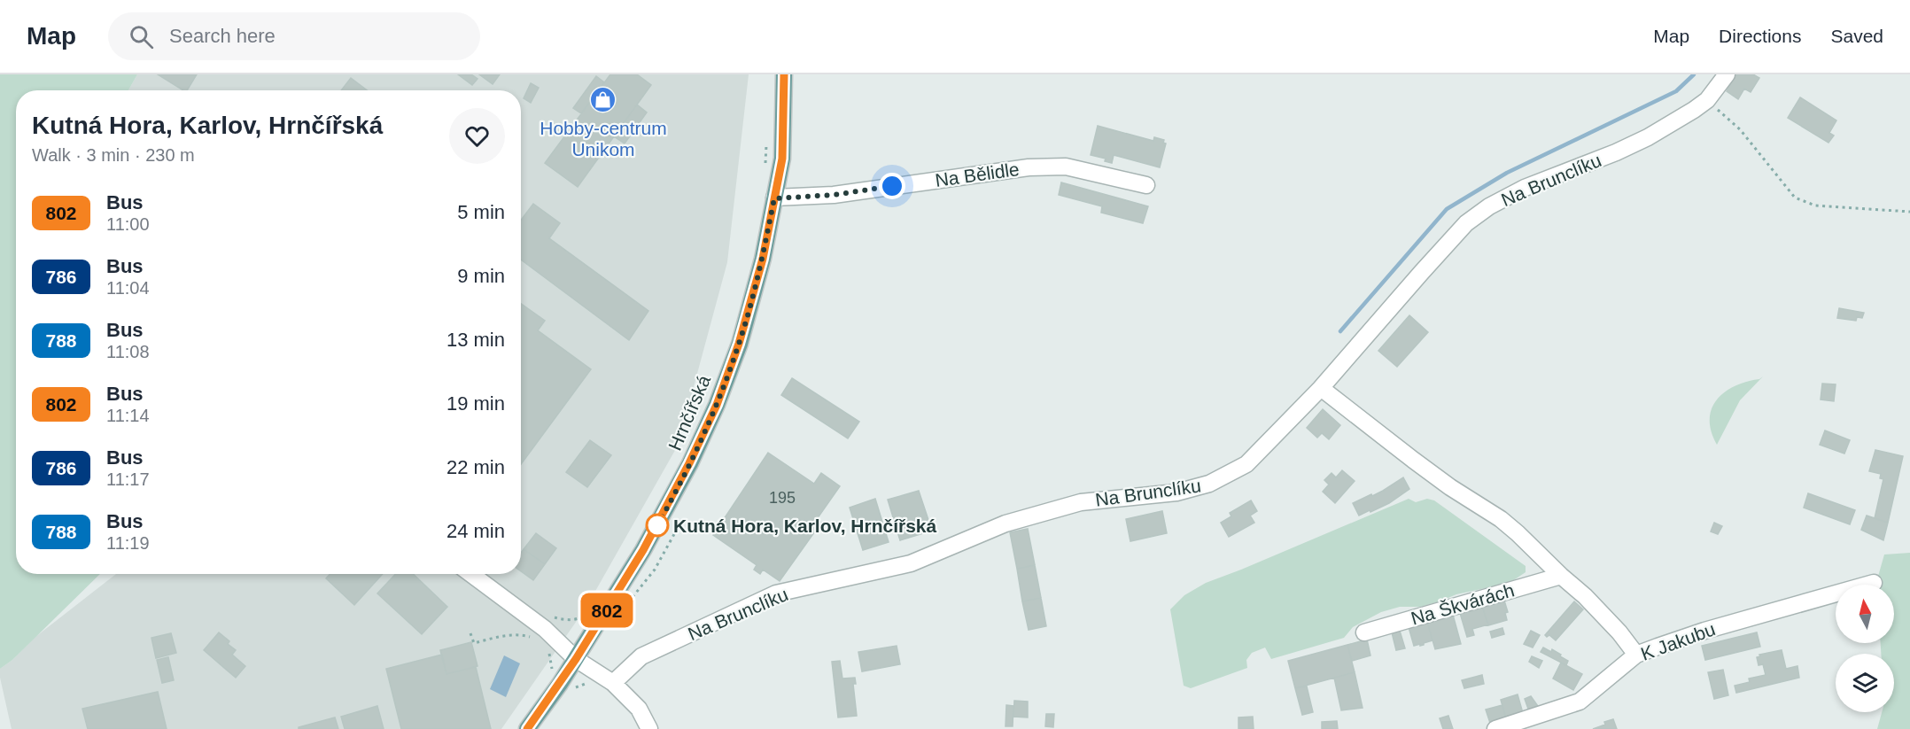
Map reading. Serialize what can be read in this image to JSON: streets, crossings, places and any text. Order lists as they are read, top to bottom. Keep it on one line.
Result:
{"streets":{"main road":["Hrnčířská"],"street":["Na Bělidle","Na Brunclíku","Na Škvárách","K Jakubu"]},"crossings":[["Na Bělidle","Hrnčířská"]],"places":{"shop":["Hobby-centrum Unikom"],"other":["Kutná Hora, Karlov, Hrnčířská"]},"lines":["bus line 802"],"house_numbers":["195"],"north":"top","page":{"header":"Map","search":"Search here","nav":["Map","Directions","Saved"],"on_map":"802","heading":["Kutná Hora, Karlov, Hrnčířská","Walk · 3 min · 230 m"],"list":[{"mark":"802","name":"Bus","note":"11:00","value":"5 min"},{"mark":"786","name":"Bus","note":"11:04","value":"9 min"},{"mark":"788","name":"Bus","note":"11:08","value":"13 min"},{"mark":"802","name":"Bus","note":"11:14","value":"19 min"},{"mark":"786","name":"Bus","note":"11:17","value":"22 min"},{"mark":"788","name":"Bus","note":"11:19","value":"24 min"}]}}
